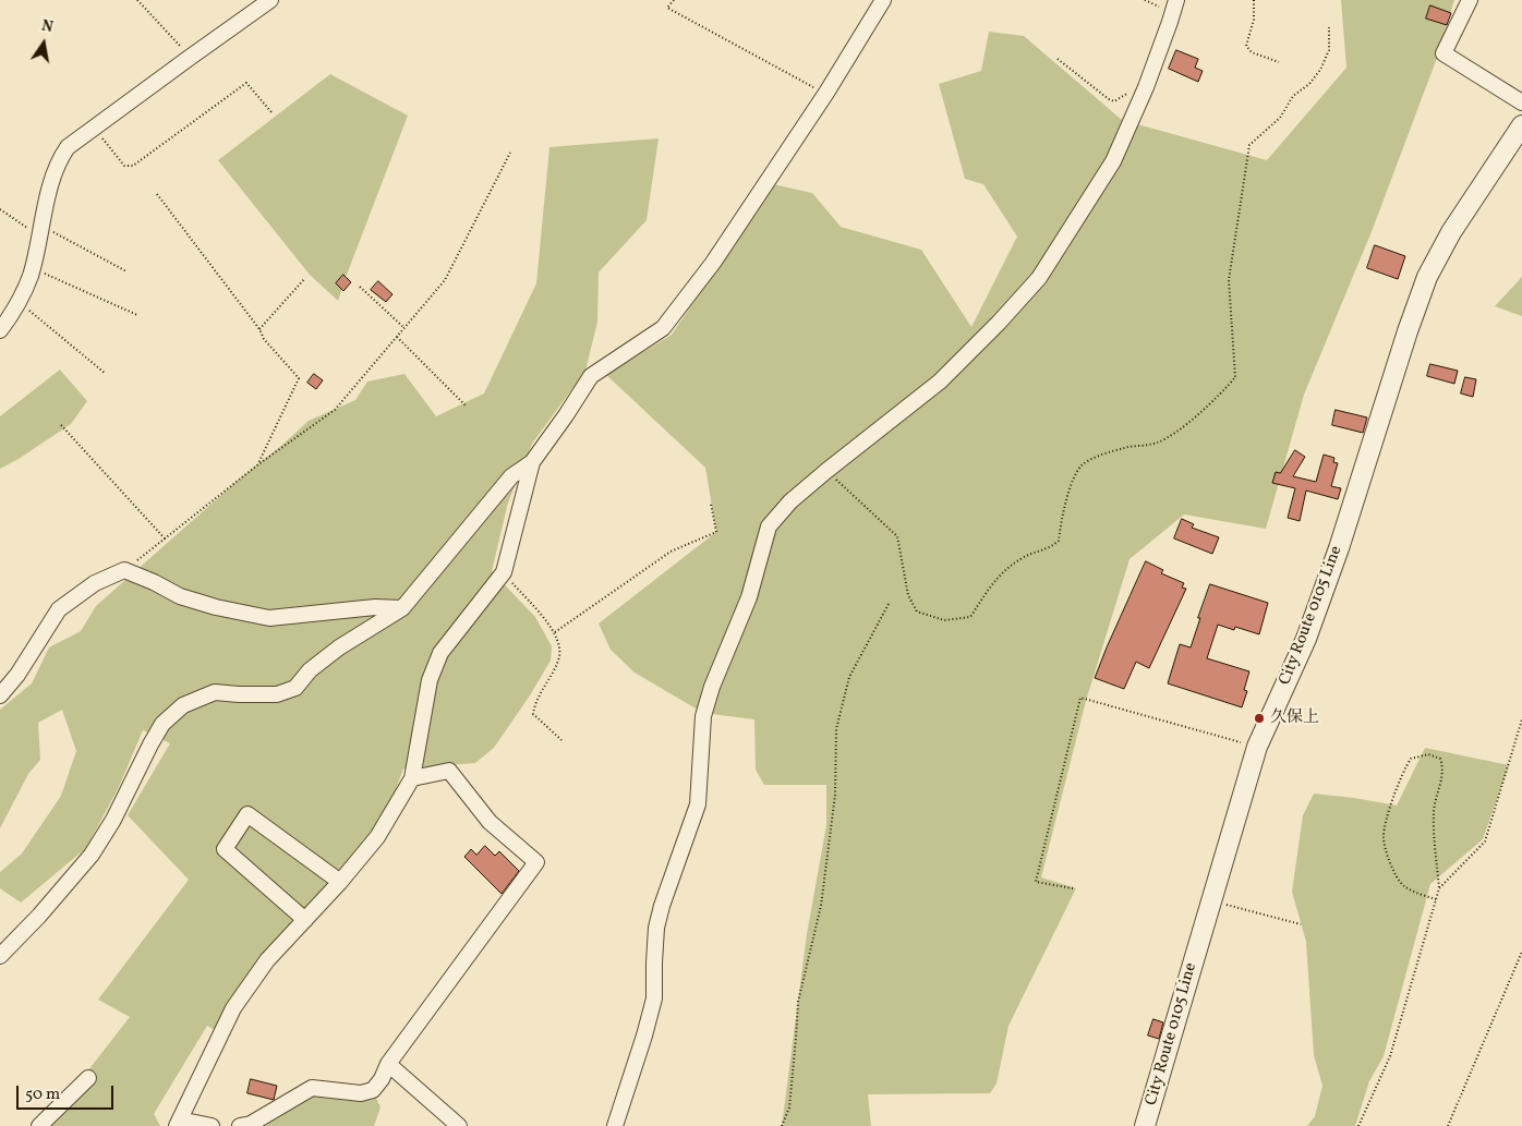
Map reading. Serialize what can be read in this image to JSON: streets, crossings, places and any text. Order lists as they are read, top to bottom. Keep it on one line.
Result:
{"streets":{"street":["City Route 0105 Line"]},"places":["久保上"],"scale_bar":"50 m","north":"top"}
